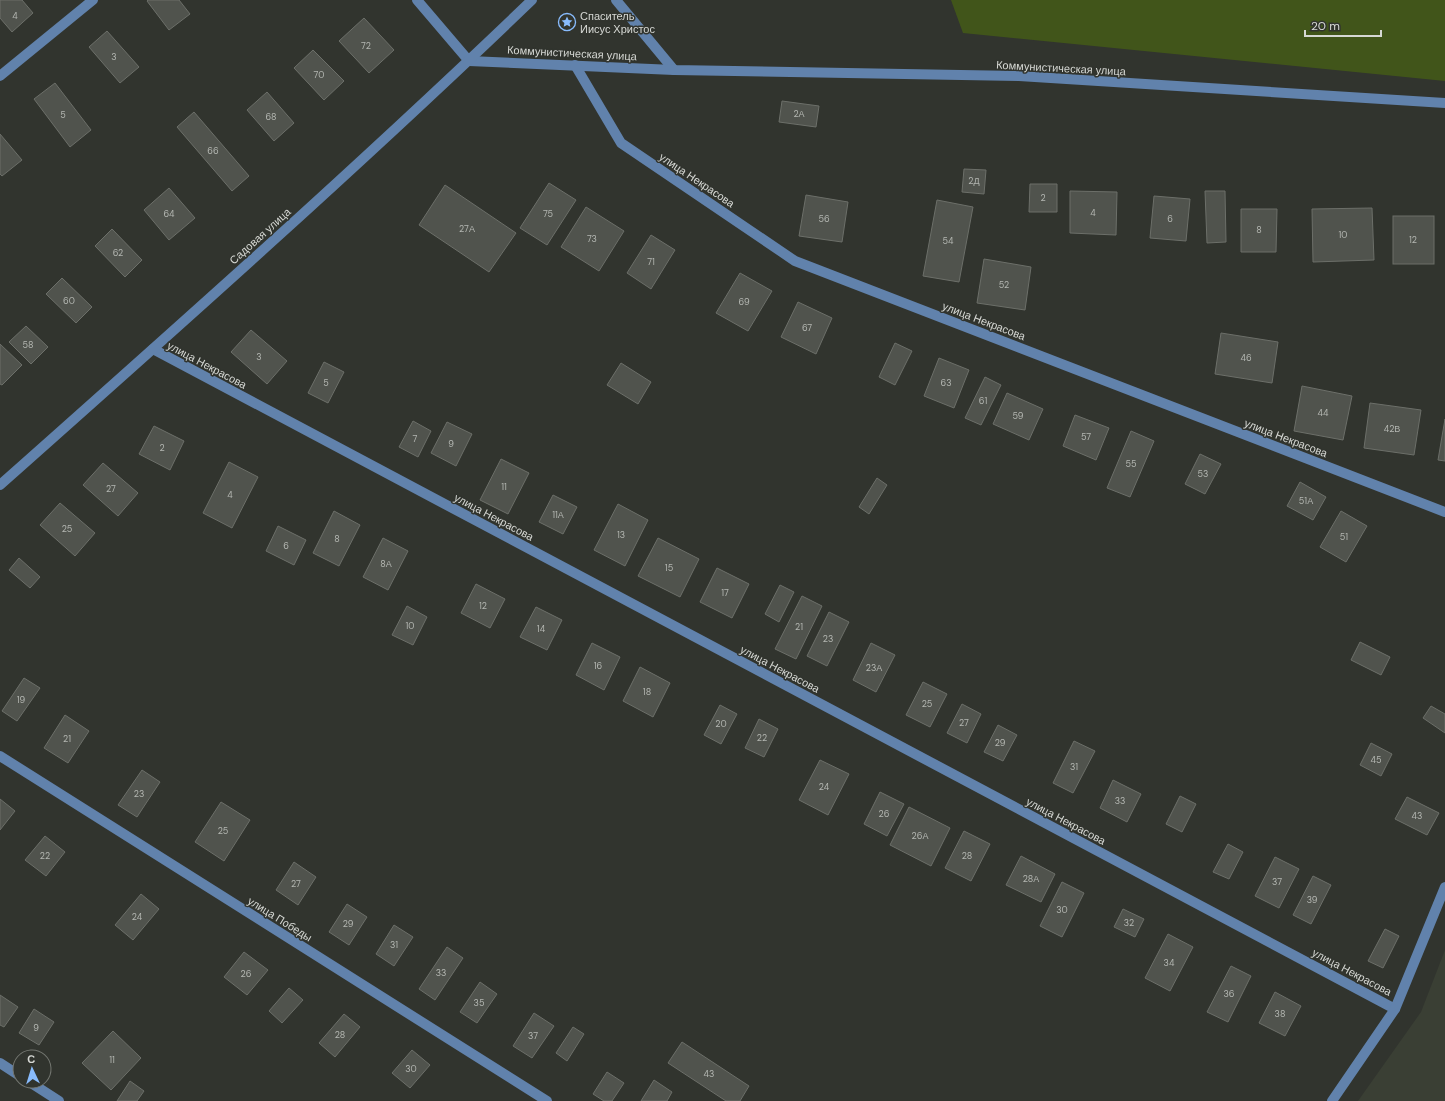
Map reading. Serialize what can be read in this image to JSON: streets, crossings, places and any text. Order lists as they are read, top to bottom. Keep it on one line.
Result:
{"streets":{"street":["Коммунистическая улица","улица Некрасова","Садовая улица","улица Победы"]},"crossings":[["Коммунистическая улица","улица Некрасова"],["Коммунистическая улица","Садовая улица"],["улица Некрасова","Садовая улица"]],"places":{"place":["Спаситель Иисус Христос"]},"house_numbers":["4","72","3","70","2А","5","68","66","2Д","2","4","64","75","56","6","27А","8","10","73","12","54","62","71","52","60","69","67","58","3","46","5","63","61","44","59","42В","57","7","9","2","55","53","11","27","4","51А","11А","25","13","51","8","6","8А","15","17","12","10","21","14","23","16","23А","18","19","25","27","20","22","21","29","45","31","24","23","33","26","43","25","26А","22","28","28А","37","27","39","30","24","32","29","31","34","33","26","36","35","38","9","28","37","11","30","43"],"scale_bar":"20 m","north":"top"}
